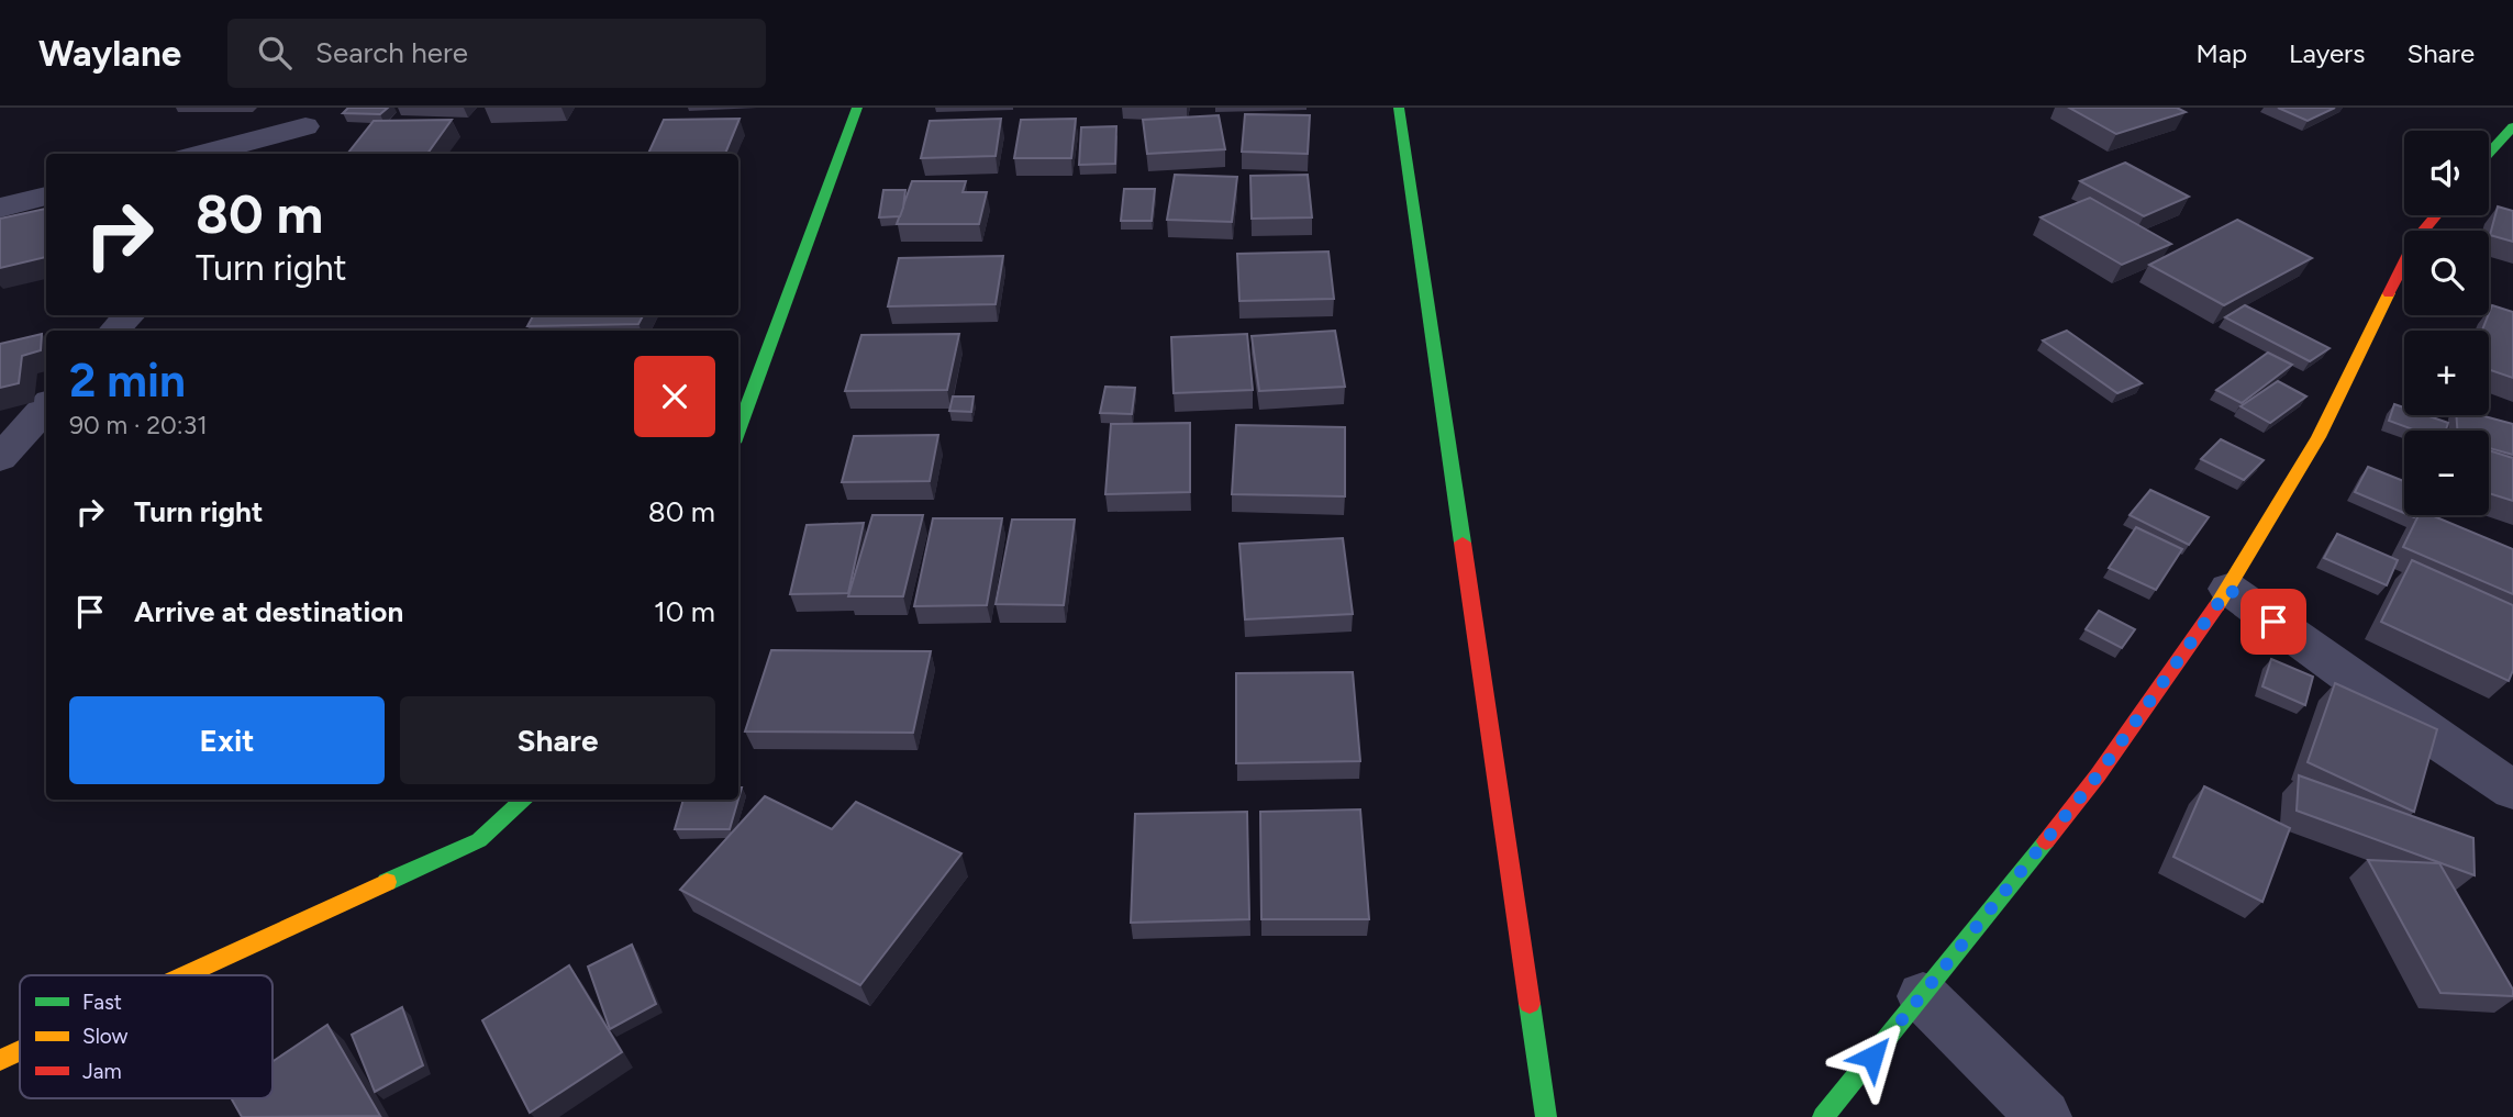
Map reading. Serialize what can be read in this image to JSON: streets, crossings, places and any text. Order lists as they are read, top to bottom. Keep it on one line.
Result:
{"legend":["Fast","Slow","Jam"],"page":{"header":"Waylane","search":"Search here","nav":["Map","Layers","Share"],"map_buttons":["+","−"],"turn":["80 m","Turn right"],"heading":["2 min","90 m · 20:31"],"list":[{"name":"Turn right","value":"80 m"},{"name":"Arrive at destination","value":"10 m"}],"buttons":["Exit","Share"]}}
